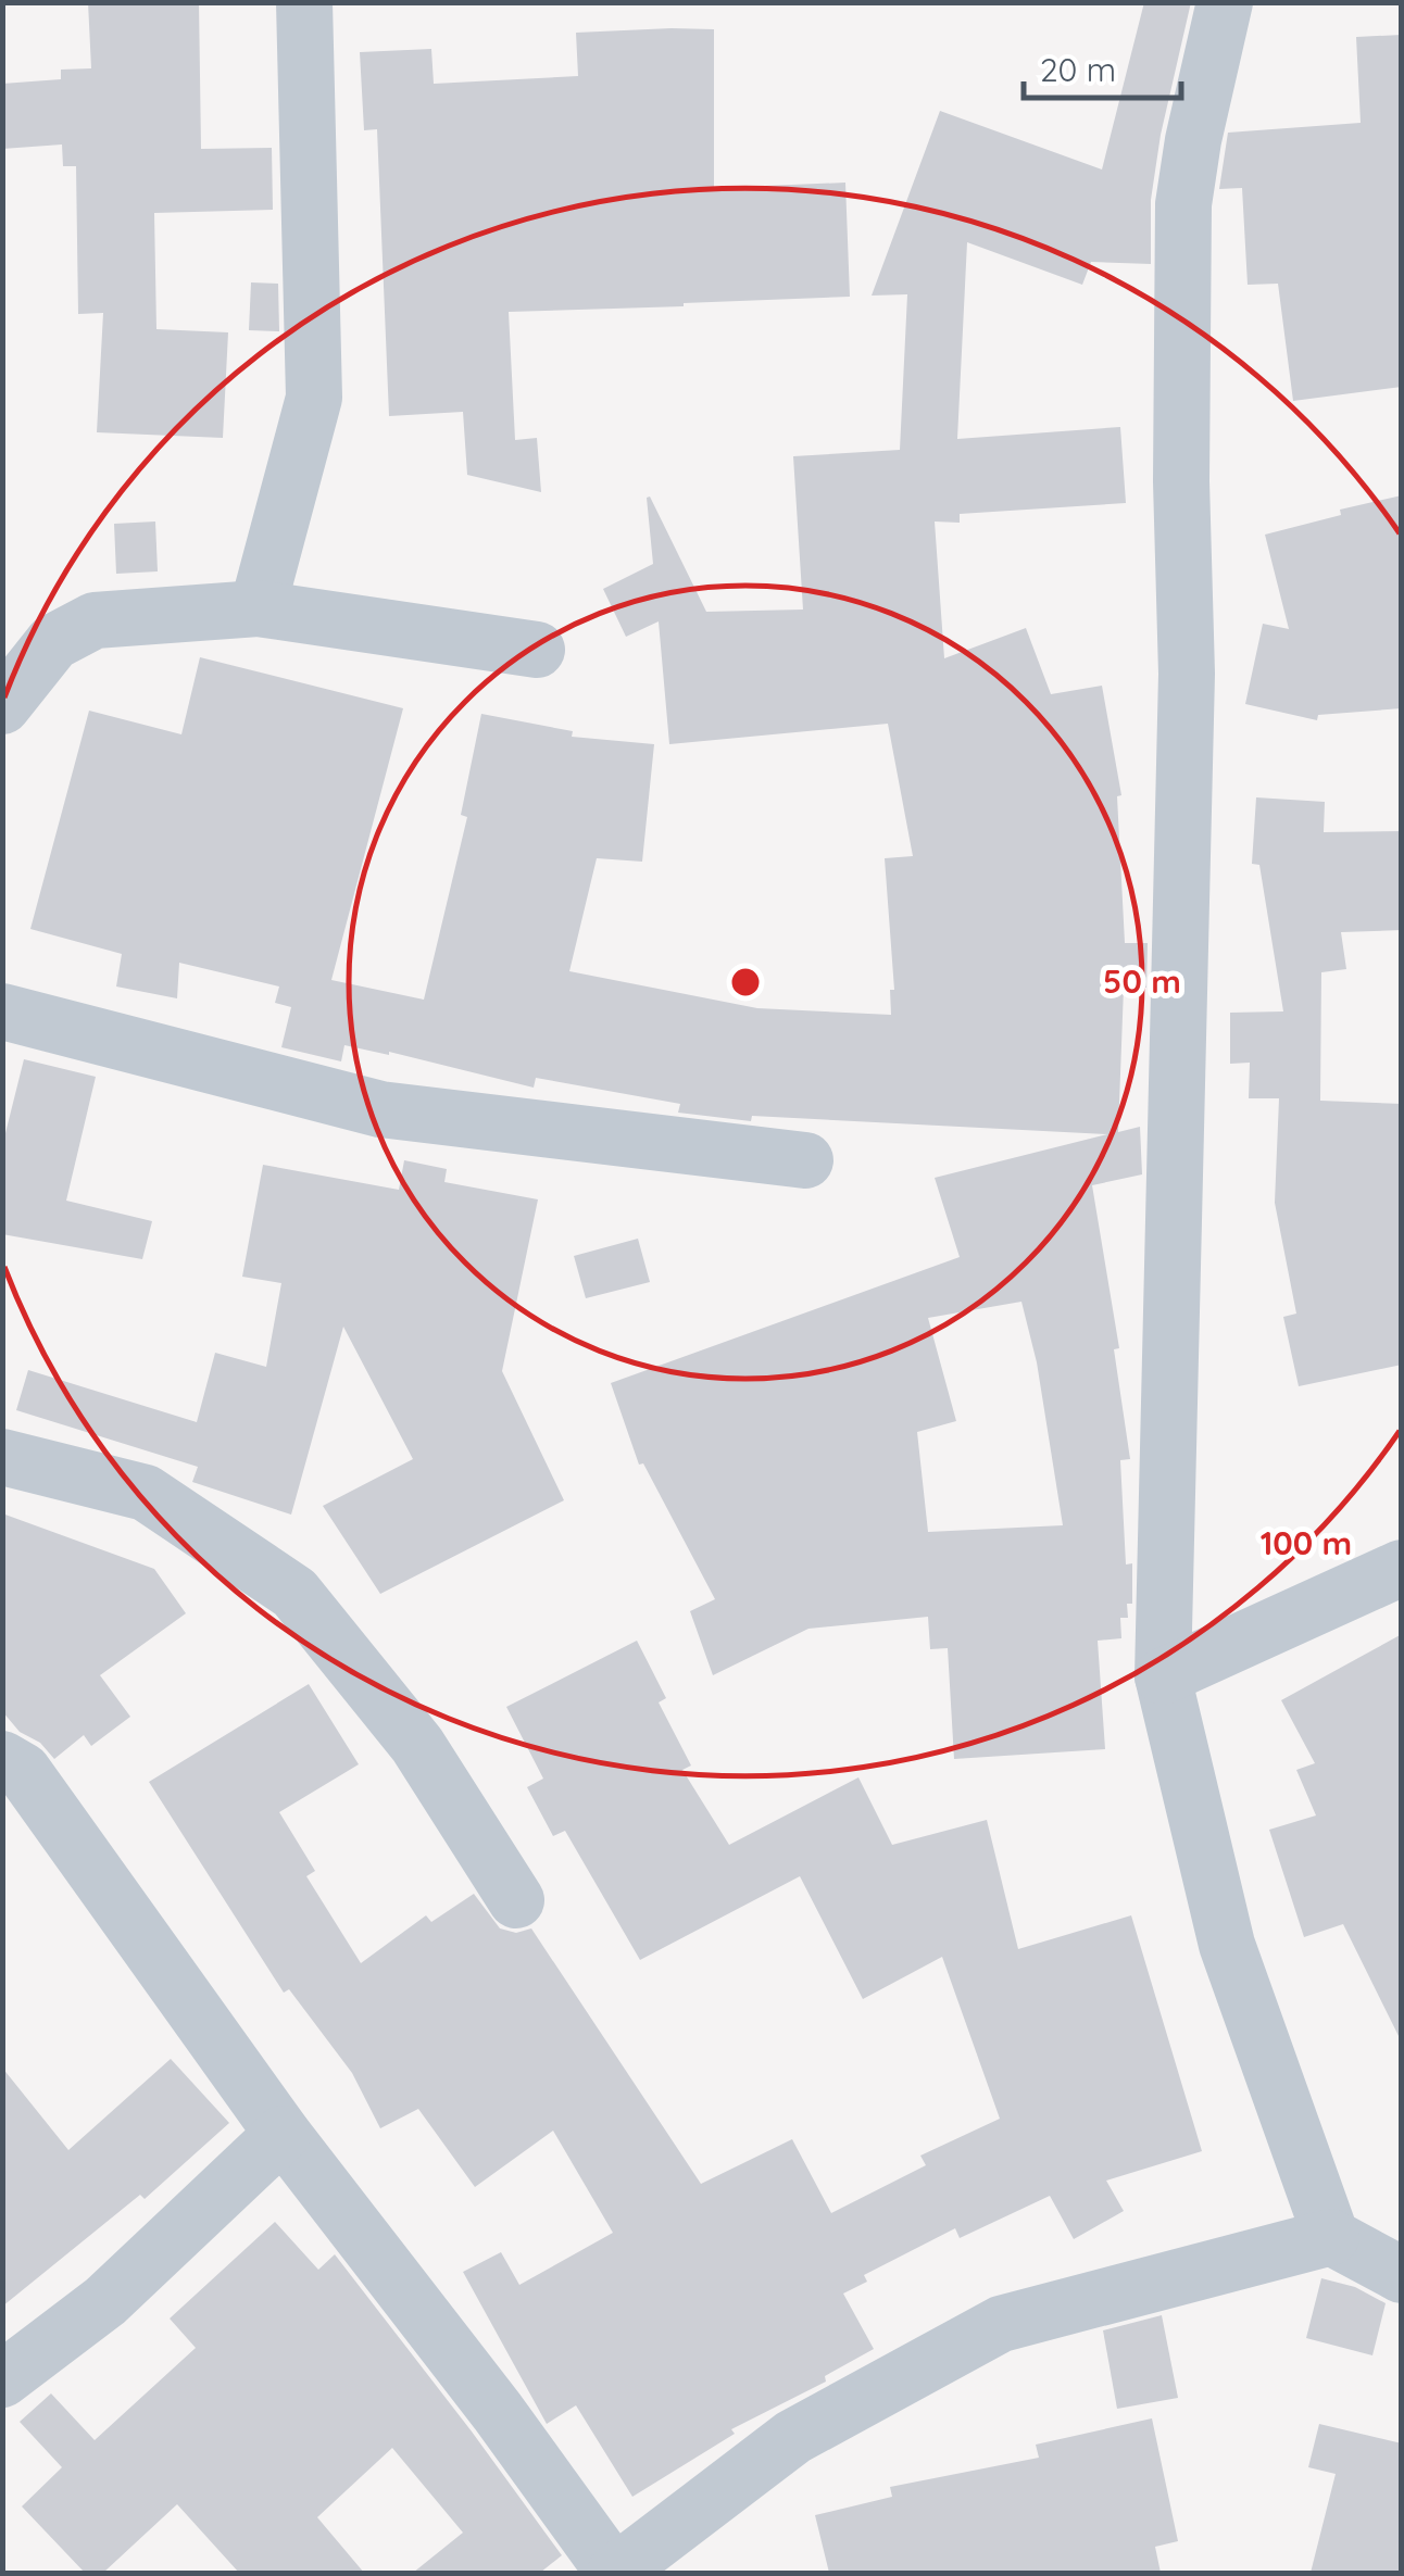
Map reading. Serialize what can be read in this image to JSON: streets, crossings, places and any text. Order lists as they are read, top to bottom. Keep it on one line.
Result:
{"scale_bar":"20 m","rings":["50 m","100 m"]}
